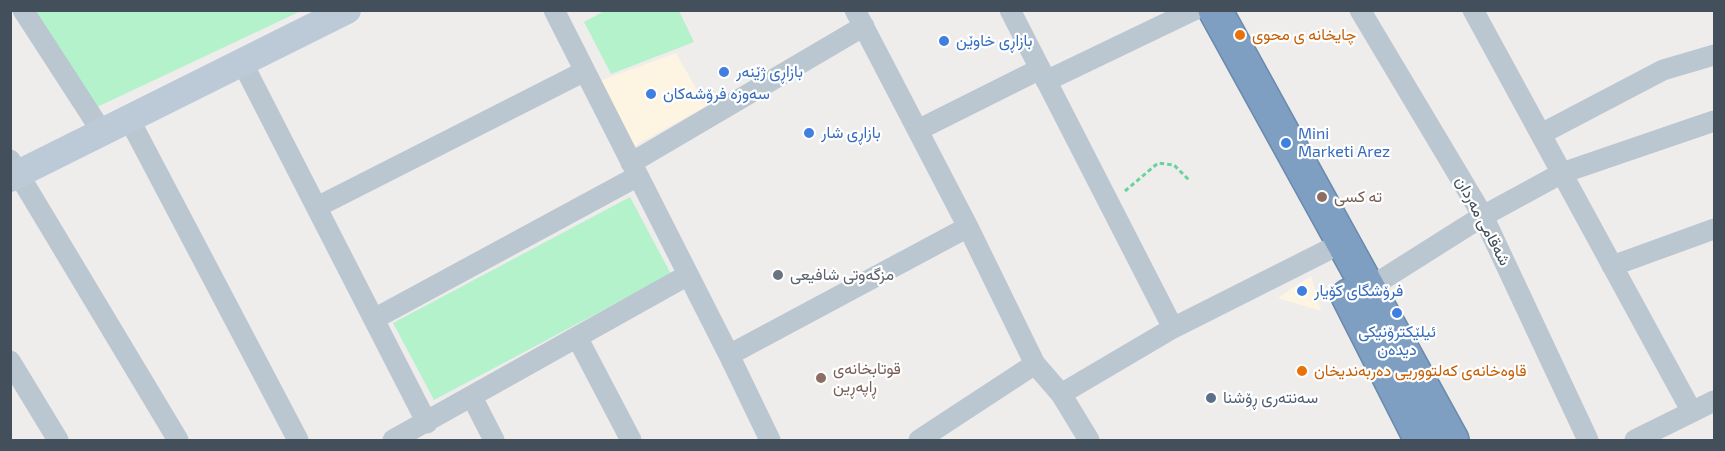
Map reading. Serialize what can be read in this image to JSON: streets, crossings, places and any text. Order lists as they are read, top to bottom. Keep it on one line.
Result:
{"streets":{"street":["شەقامی مەردان"]},"places":["چايخانه ى محوى","بازاڕی خاوێن","بازاڕی ژێنەر","سەوزە فرۆشەکان","بازاڕی شار","Mini Marketi Arez","ته كسى","مزگەوتی شافیعی","فرۆشگای کۆیار","ئیلێکترۆنیکی دیدەن","قاوەخانەی کەلتووریی دەربەندیخان","قوتابخانەی ڕاپەڕین","سەنتەری ڕۆشنا"]}
